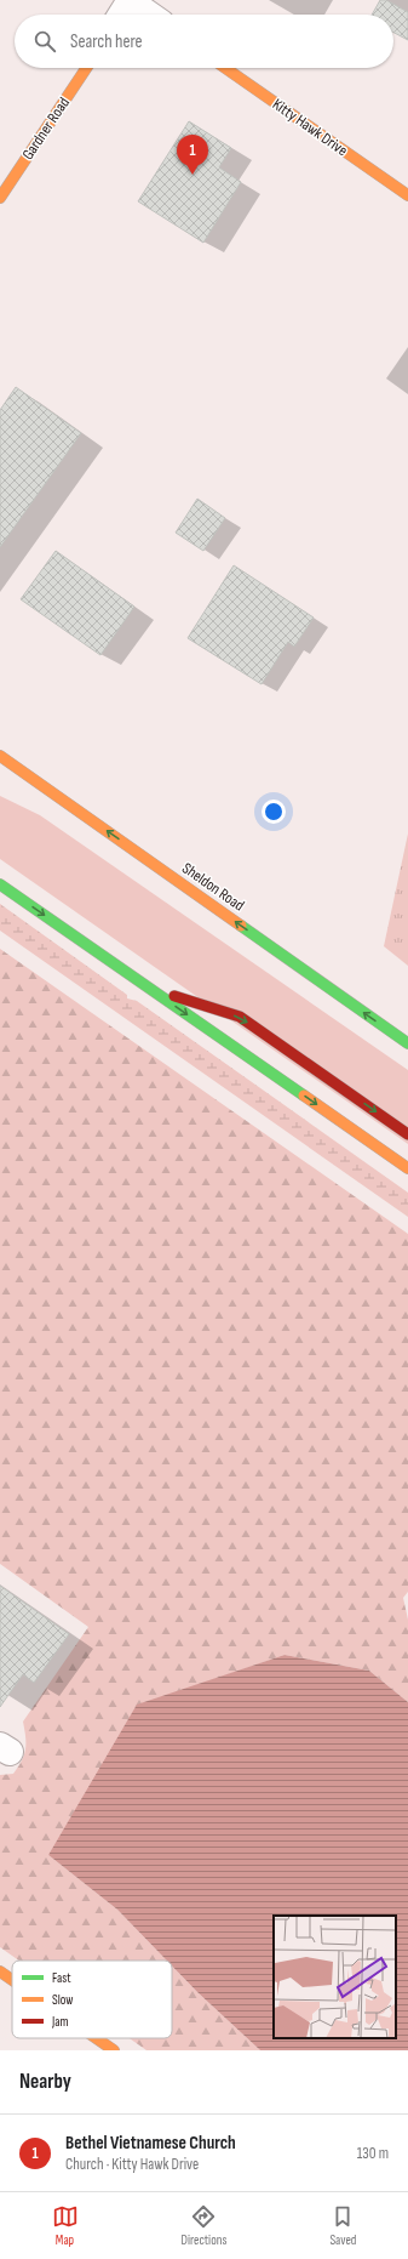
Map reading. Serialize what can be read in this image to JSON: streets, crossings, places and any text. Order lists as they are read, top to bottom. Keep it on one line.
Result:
{"streets":{"main road":["Kitty Hawk Drive","Gardner Road","Sheldon Road"]},"legend":["Fast","Slow","Jam"],"page":{"search":"Search here","pins":"1","heading":"Nearby","list":[{"mark":"1","name":"Bethel Vietnamese Church","note":"Church · Kitty Hawk Drive","value":"130 m"}],"nav":["Map","Directions","Saved"]}}
